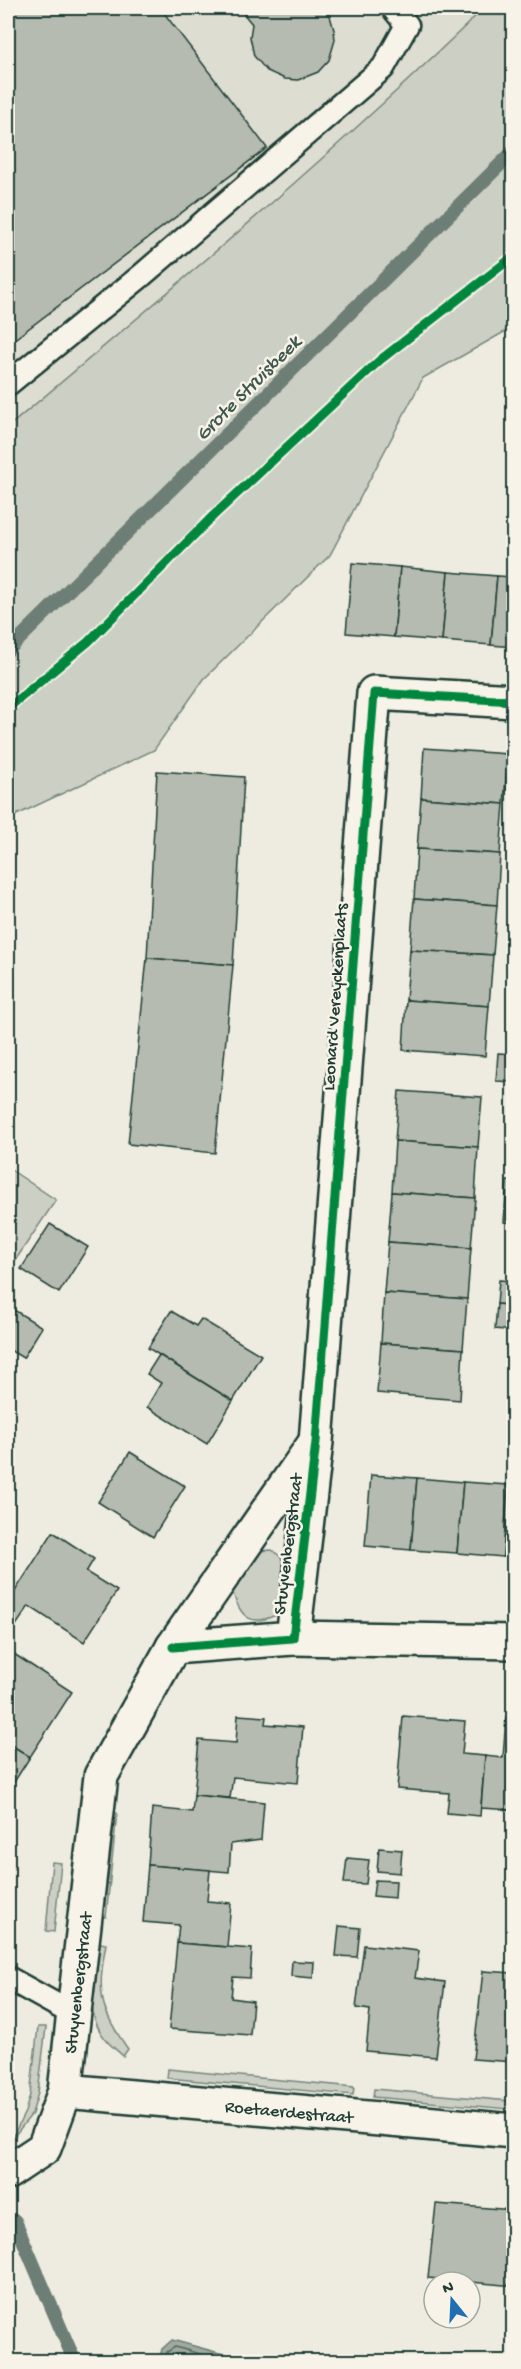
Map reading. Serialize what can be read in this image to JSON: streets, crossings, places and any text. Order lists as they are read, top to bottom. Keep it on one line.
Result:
{"streets":{"street":["Leonard Vereyckenplaats","Stuyvenbergstraat","Roetaerdestraat"]},"crossings":[["Leonard Vereyckenplaats","Stuyvenbergstraat"],["Stuyvenbergstraat","Roetaerdestraat"]],"water":["Grote Struisbeek"],"north":"top"}
